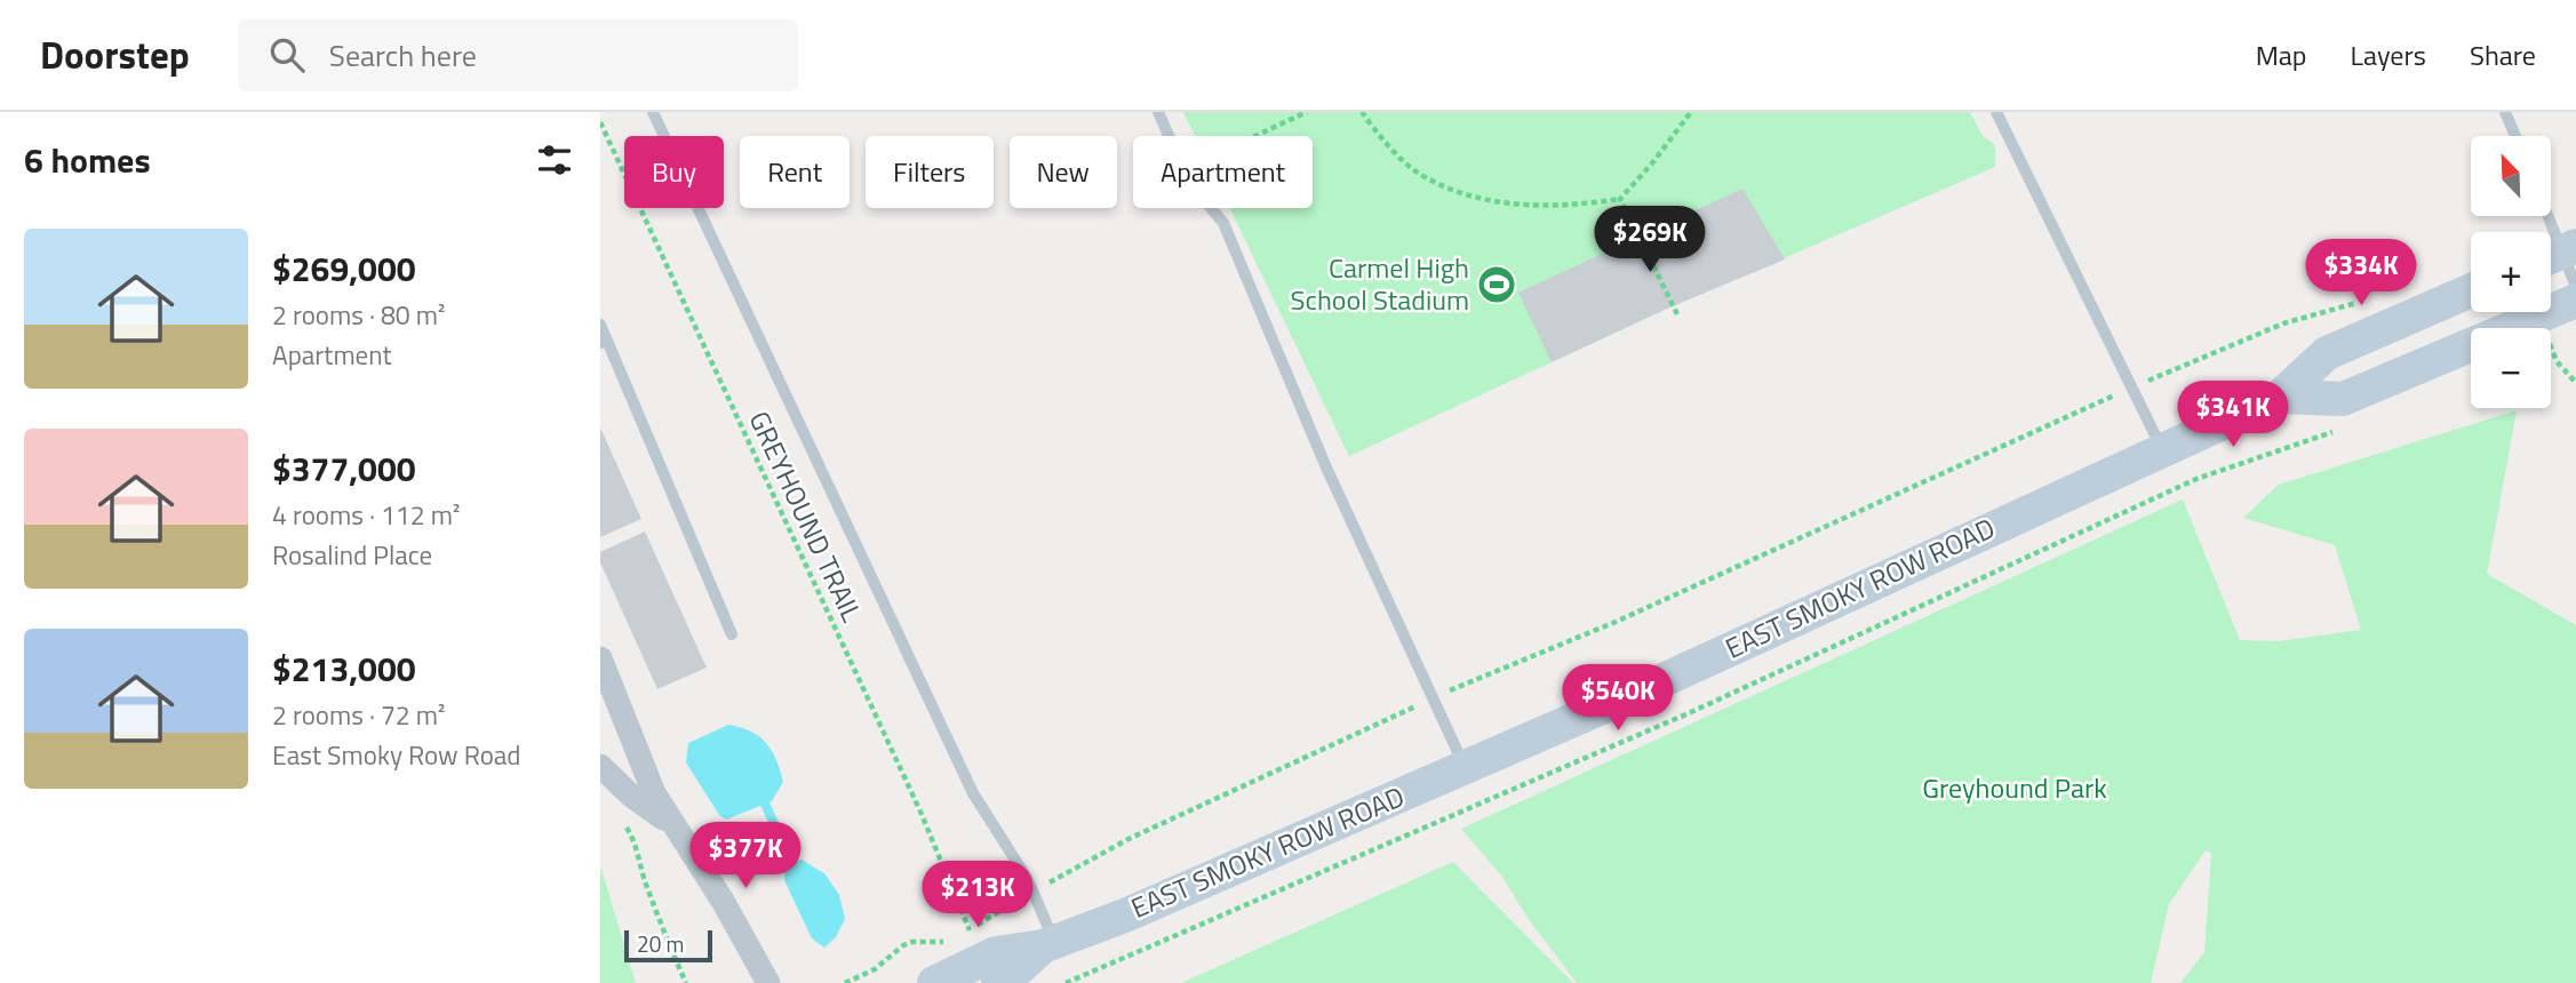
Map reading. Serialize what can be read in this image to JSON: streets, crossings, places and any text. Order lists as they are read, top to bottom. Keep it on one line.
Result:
{"streets":{"street":["EAST SMOKY ROW ROAD"],"path":["GREYHOUND TRAIL"]},"parks":["Greyhound Park"],"places":{"sports":["Carmel High School Stadium"]},"scale_bar":"20 m","north":"top left","page":{"header":"Doorstep","search":"Search here","nav":["Map","Layers","Share"],"heading":"6 homes","map_buttons":["+","−"],"chip":["Buy","Rent","Filters","New","Apartment"],"price":["$269K","$334K","$341K","$540K","$377K","$213K"],"list":[{"name":"$269,000","note":"2 rooms · 80 m² · Apartment"},{"name":"$377,000","note":"4 rooms · 112 m² · Rosalind Place"},{"name":"$213,000","note":"2 rooms · 72 m² · East Smoky Row Road"}],"scale":"20 m"}}
